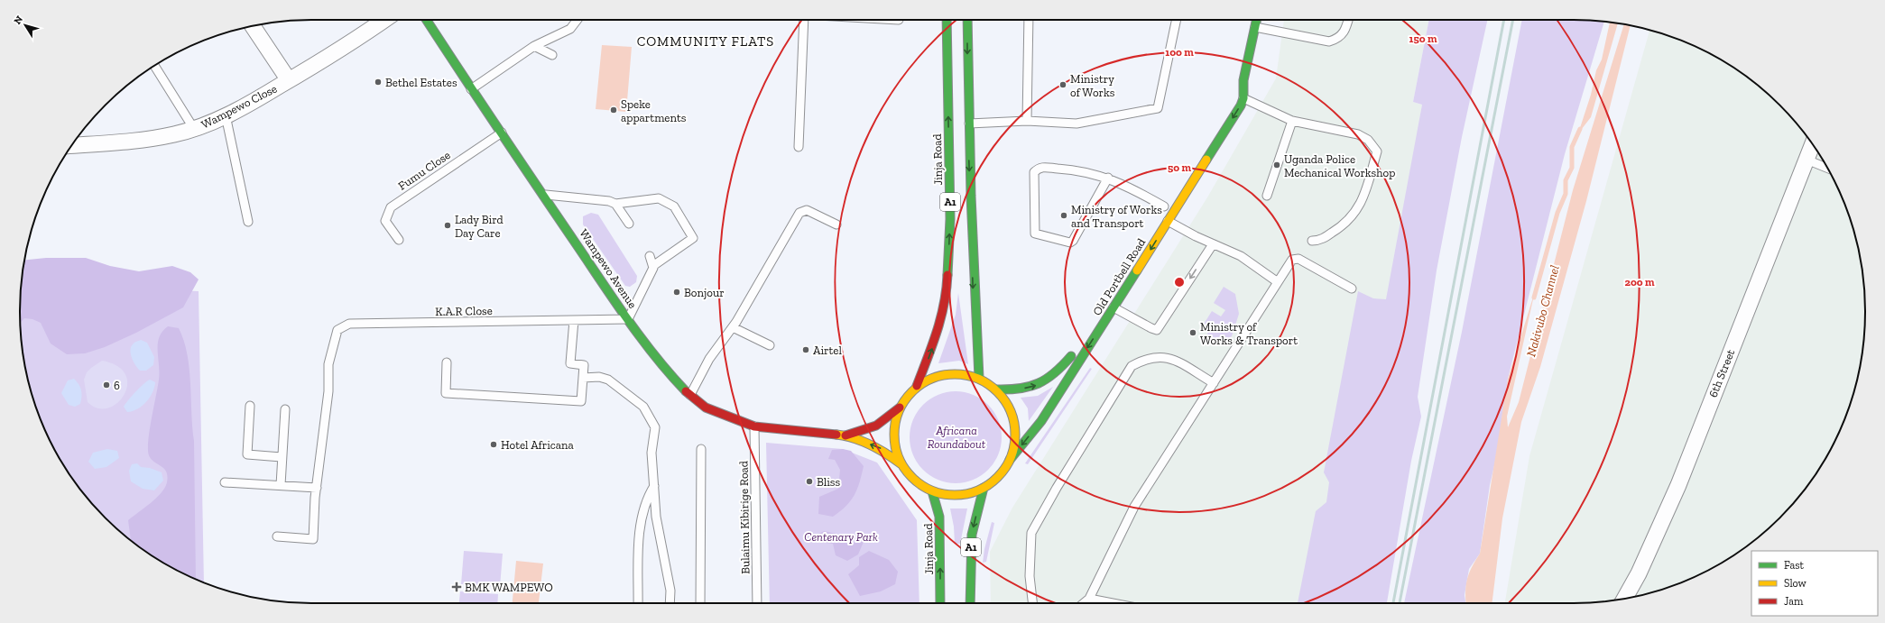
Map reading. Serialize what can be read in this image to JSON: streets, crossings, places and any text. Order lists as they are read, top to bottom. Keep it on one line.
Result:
{"streets":{"main road":["Jinja Road","A1","Wampewo Avenue","Old Portbell Road"],"street":["Wampewo Close","6th Street"],"lane":["Fumu Close","K.A.R Close","Bulaimu Kibirige Road"]},"crossings":[["Jinja Road","A1"],["Jinja Road","Old Portbell Road"],["Fumu Close","Wampewo Avenue"],["A1","Old Portbell Road"],["Wampewo Avenue","K.A.R Close"],["Wampewo Avenue","Bulaimu Kibirige Road"]],"one_way":["Old Portbell Road"],"districts":["COMMUNITY FLATS"],"water":["Nakivubo Channel"],"parks":["Africana Roundabout","Centenary Park"],"places":{"other":["Bethel Estates","Ministry of Works","Speke appartments","Uganda Police Mechanical Workshop","Ministry of Works and Transport","Lady Bird Day Care","Bonjour","Ministry of Works & Transport","Airtel","6","Hotel Africana","Bliss"],"health":["BMK WAMPEWO"]},"legend":["Fast","Slow","Jam"],"north":"top left","rings":["150 m","100 m","50 m","200 m"]}
